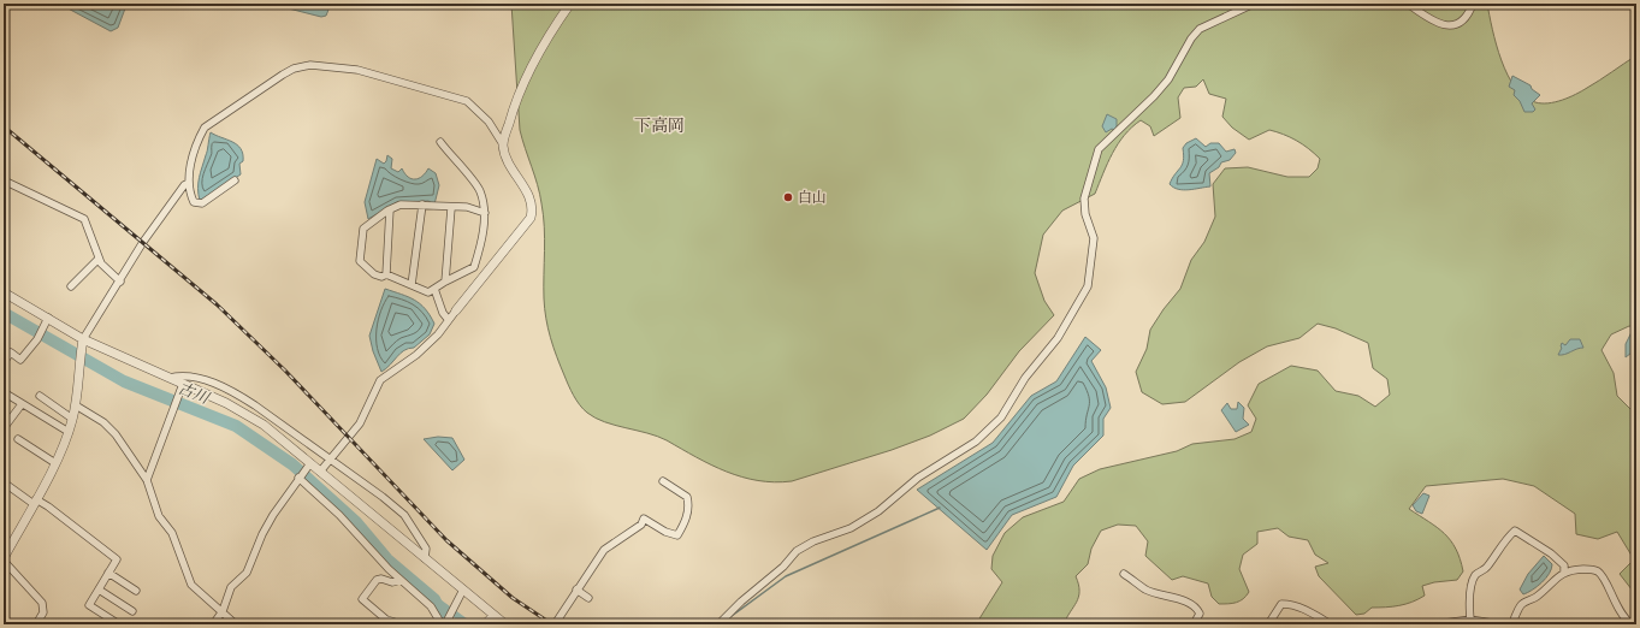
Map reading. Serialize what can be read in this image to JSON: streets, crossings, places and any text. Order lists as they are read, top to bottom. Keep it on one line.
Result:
{"districts":["下高岡"],"water":["古川"],"places":["白山"]}
